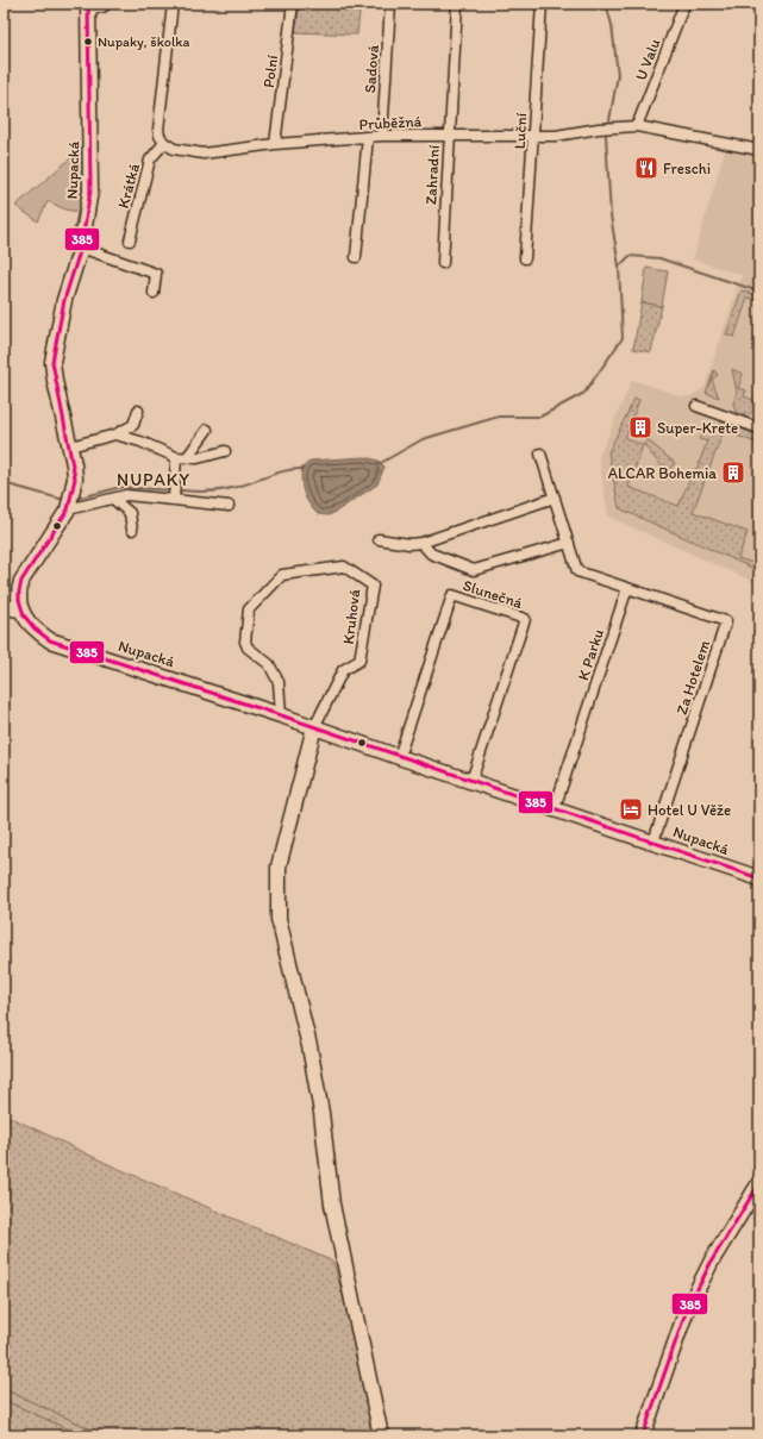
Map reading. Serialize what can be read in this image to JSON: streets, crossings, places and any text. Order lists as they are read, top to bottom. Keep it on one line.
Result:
{"streets":{"street":["U Valu","Sadová","Polní","Průběžná","Luční","Nupacká","Zahradní","Krátká","Slunečná","Kruhová","K Parku","Za Hotelem"]},"crossings":[["U Valu","Průběžná"],["Sadová","Průběžná"],["Polní","Průběžná"],["Průběžná","Luční"],["Průběžná","Zahradní"],["Průběžná","Krátká"],["Nupacká","Slunečná"],["Nupacká","Kruhová"],["Nupacká","K Parku"],["Nupacká","Za Hotelem"],["K Parku","Za Hotelem"]],"districts":["NUPAKY"],"places":{"other":["Nupaky, školka"],"restaurant":["Freschi"],"building":["Super-Krete","ALCAR Bohemia"],"hotel":["Hotel U Věže"]},"lines":["transit line 385"]}
